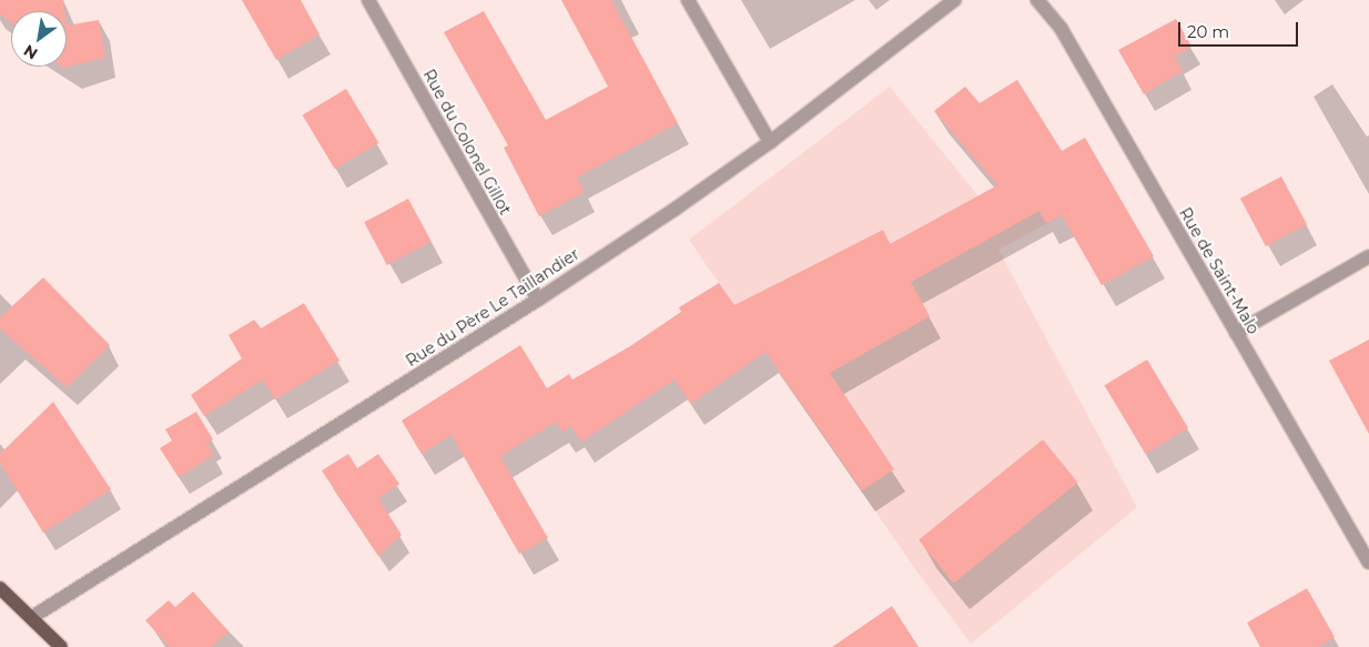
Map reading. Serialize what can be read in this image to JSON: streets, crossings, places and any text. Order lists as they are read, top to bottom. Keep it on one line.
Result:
{"streets":{"street":["Rue du Colonel Gillot","Rue de Saint-Malo","Rue du Père Le Taillandier"]},"crossings":[["Rue du Colonel Gillot","Rue du Père Le Taillandier"]],"scale_bar":"20 m","north":"bottom left"}
